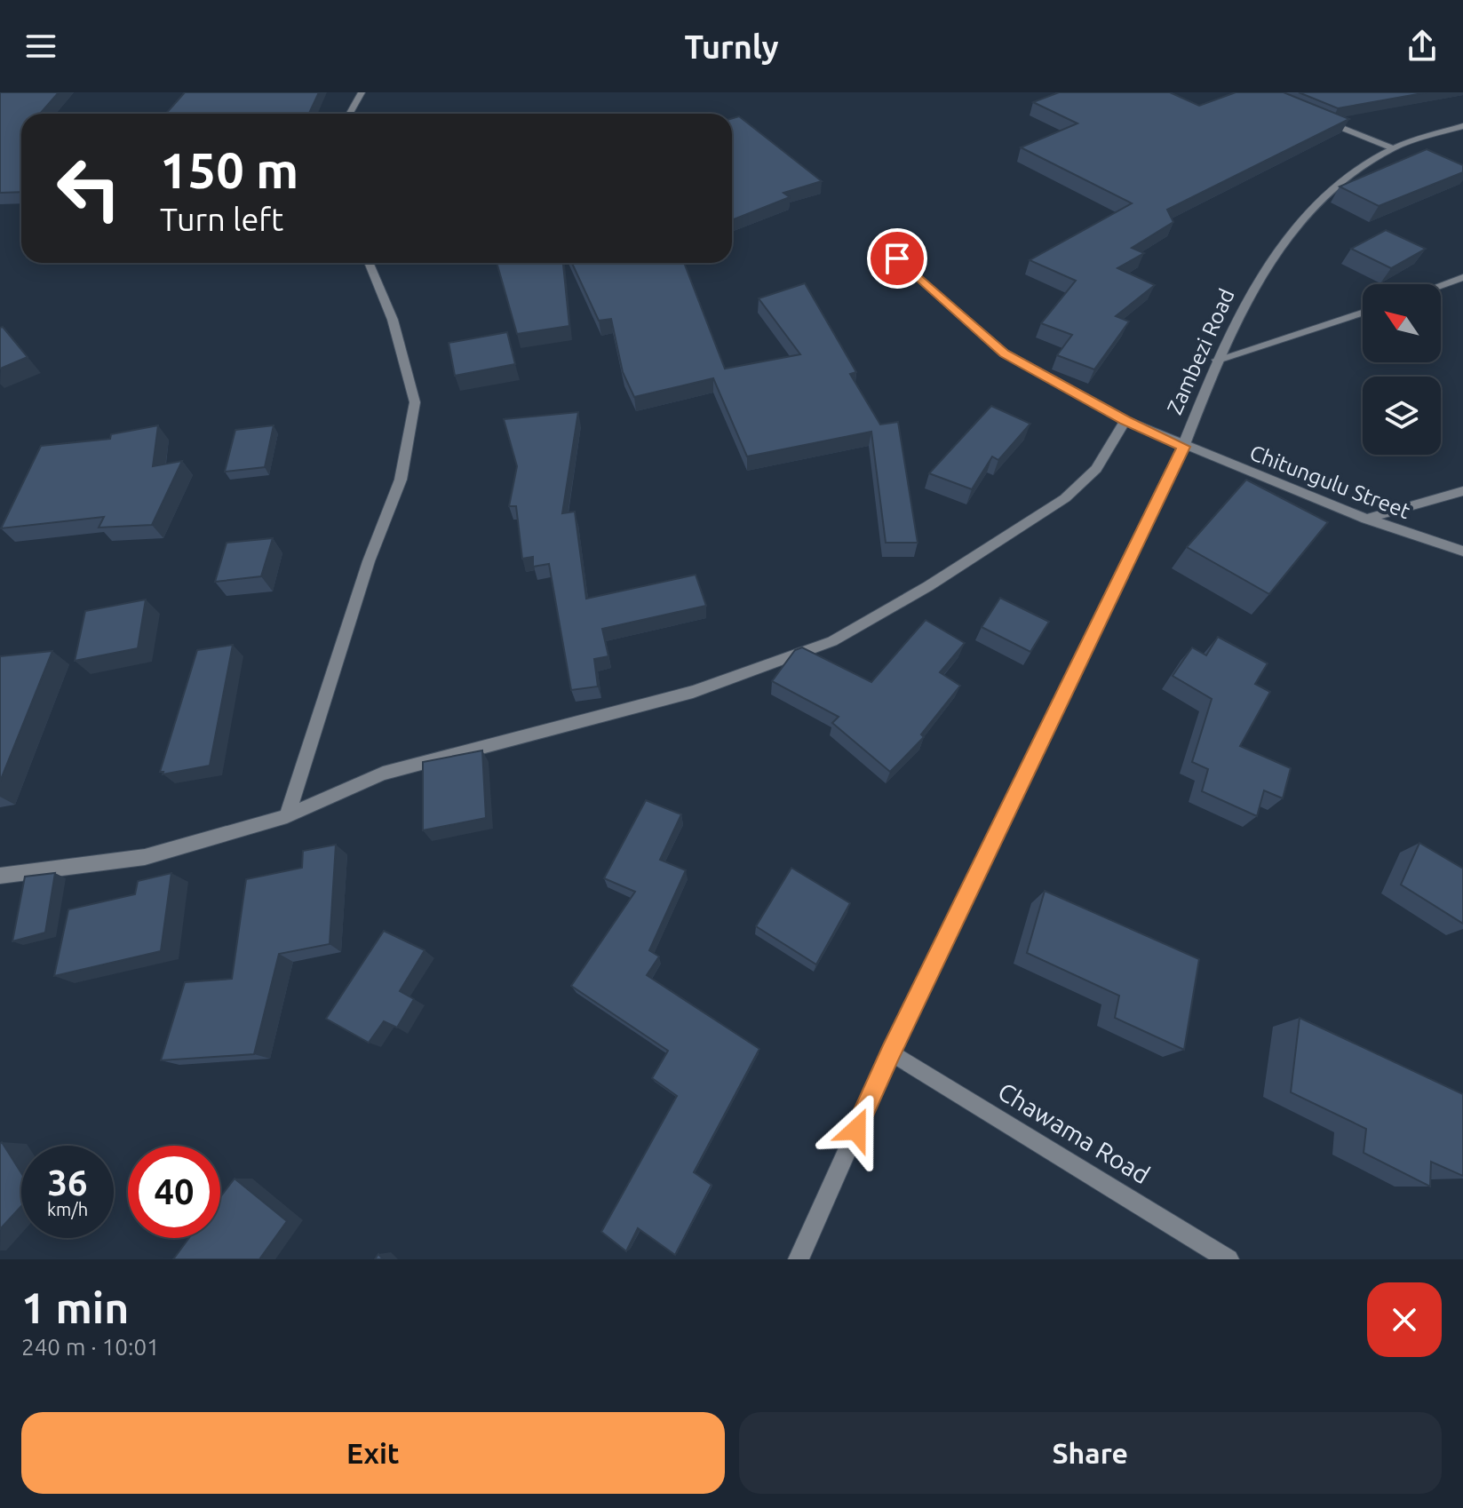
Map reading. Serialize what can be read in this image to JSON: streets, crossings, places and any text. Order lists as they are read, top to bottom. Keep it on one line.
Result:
{"streets":{"street":["Zambezi Road","Chitungulu Street","Chawama Road"]},"crossings":[["Zambezi Road","Chitungulu Street"],["Zambezi Road","Chawama Road"]],"north":"top left","page":{"header":"Turnly","turn":["150 m","Turn left"],"speed":"36 km/h","limit":"40","heading":["1 min","240 m · 10:01"],"buttons":["Exit","Share"]}}
